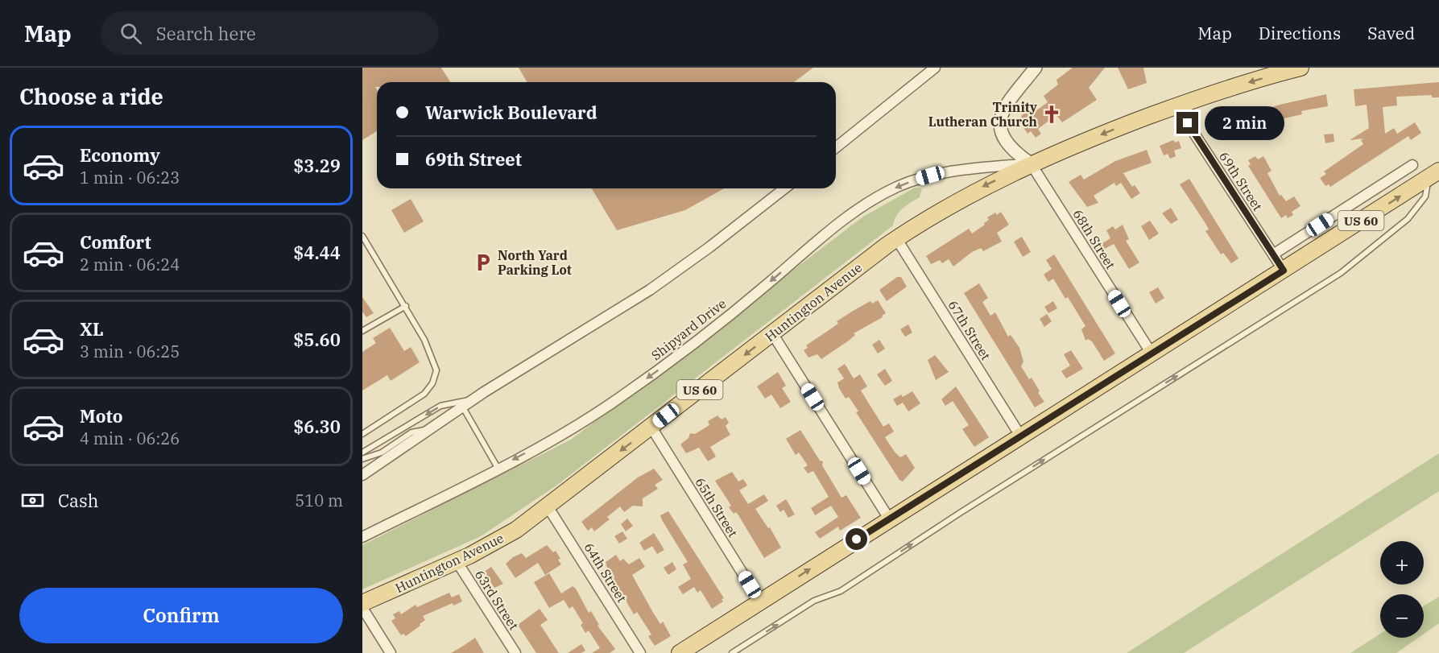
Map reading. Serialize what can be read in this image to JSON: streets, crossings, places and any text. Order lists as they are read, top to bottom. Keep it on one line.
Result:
{"streets":{"main road":["US 60","Huntington Avenue"],"street":["69th Street","68th Street","Shipyard Drive","67th Street","65th Street","64th Street","63rd Street"]},"crossings":[["69th Street","US 60"],["69th Street","Huntington Avenue"],["US 60","68th Street"],["US 60","67th Street"],["US 60","65th Street"],["68th Street","Huntington Avenue"],["68th Street","Shipyard Drive"],["Huntington Avenue","Shipyard Drive"],["Huntington Avenue","67th Street"],["Huntington Avenue","65th Street"],["Huntington Avenue","64th Street"],["Huntington Avenue","63rd Street"]],"one_way":["Huntington Avenue"],"places":{"church":["Trinity Lutheran Church"],"parking":["North Yard Parking Lot"]},"page":{"header":"Map","search":"Search here","nav":["Map","Directions","Saved"],"heading":"Choose a ride","banner":["Warwick Boulevard","69th Street"],"bubble":"2 min","list":[{"name":"Economy","note":"1 min · 06:23","value":"$3.29"},{"name":"Comfort","note":"2 min · 06:24","value":"$4.44"},{"name":"XL","note":"3 min · 06:25","value":"$5.60"},{"name":"Moto","note":"4 min · 06:26","value":"$6.30"}],"pay":["Cash","510 m"],"map_buttons":["+","−"],"buttons":"Confirm"}}
